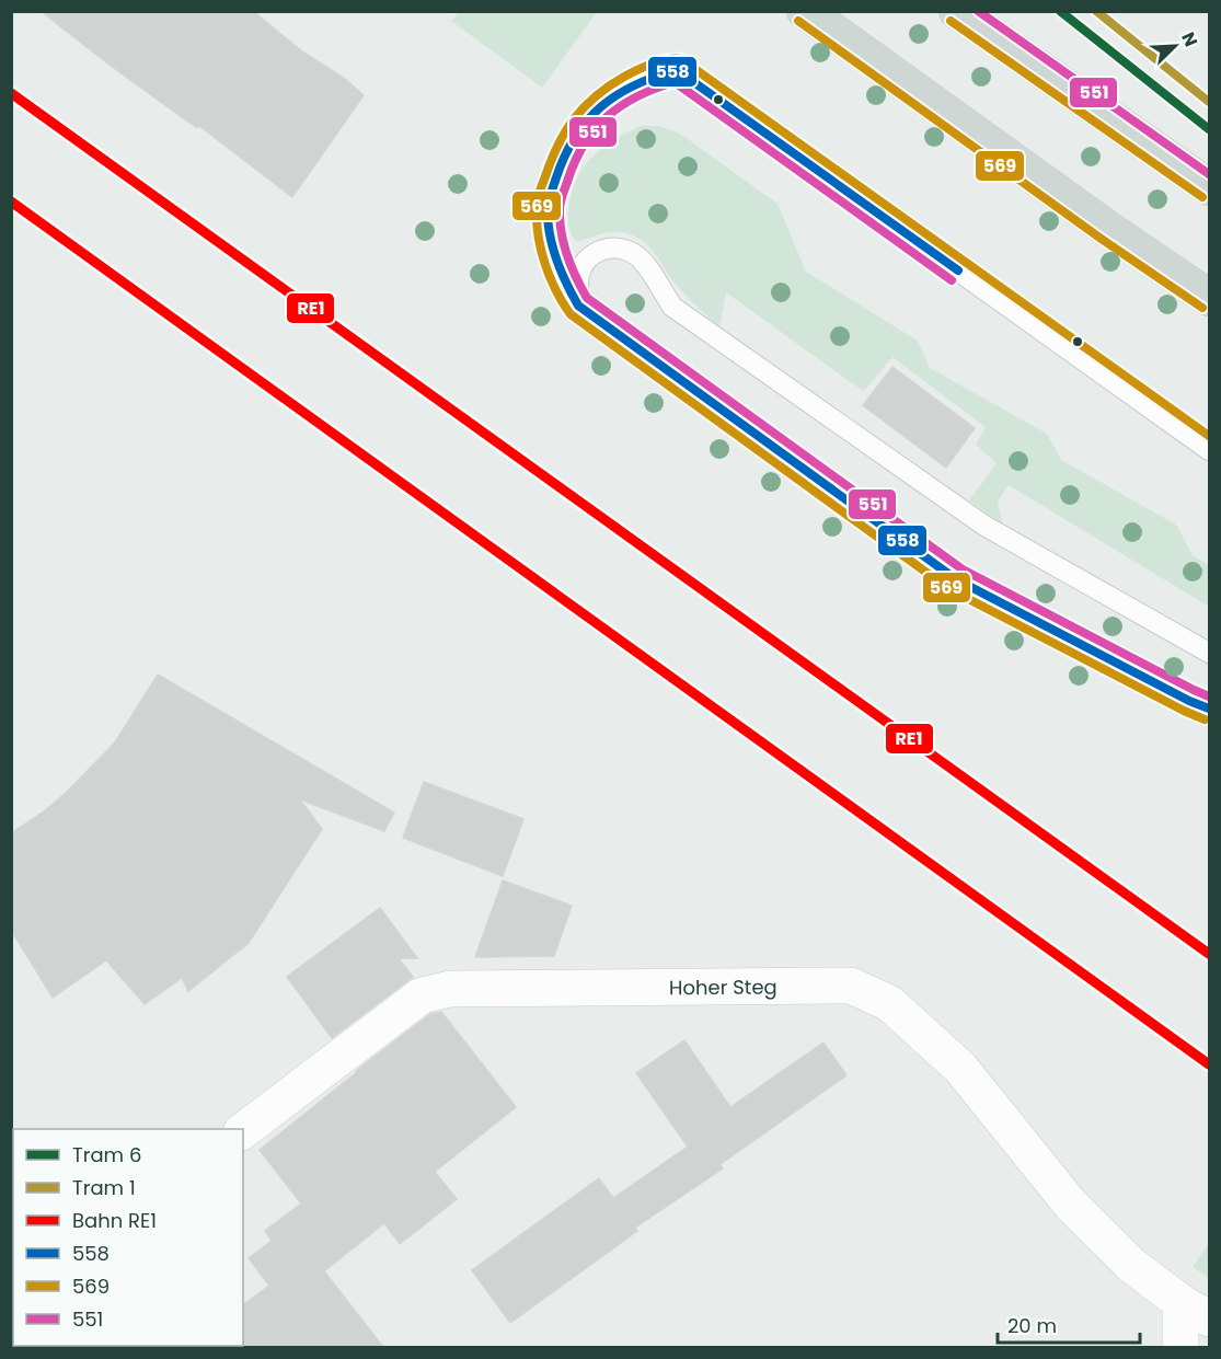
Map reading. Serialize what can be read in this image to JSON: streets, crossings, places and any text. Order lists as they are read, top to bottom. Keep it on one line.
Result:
{"streets":{"street":["Hoher Steg"]},"lines":["tram line 6","tram line 1","transit line 551","transit line 569","transit line 558","rail line RE1"],"legend":["Tram 6","Tram 1","Bahn RE1","558","569","551"],"scale_bar":"20 m","north":"top right"}
